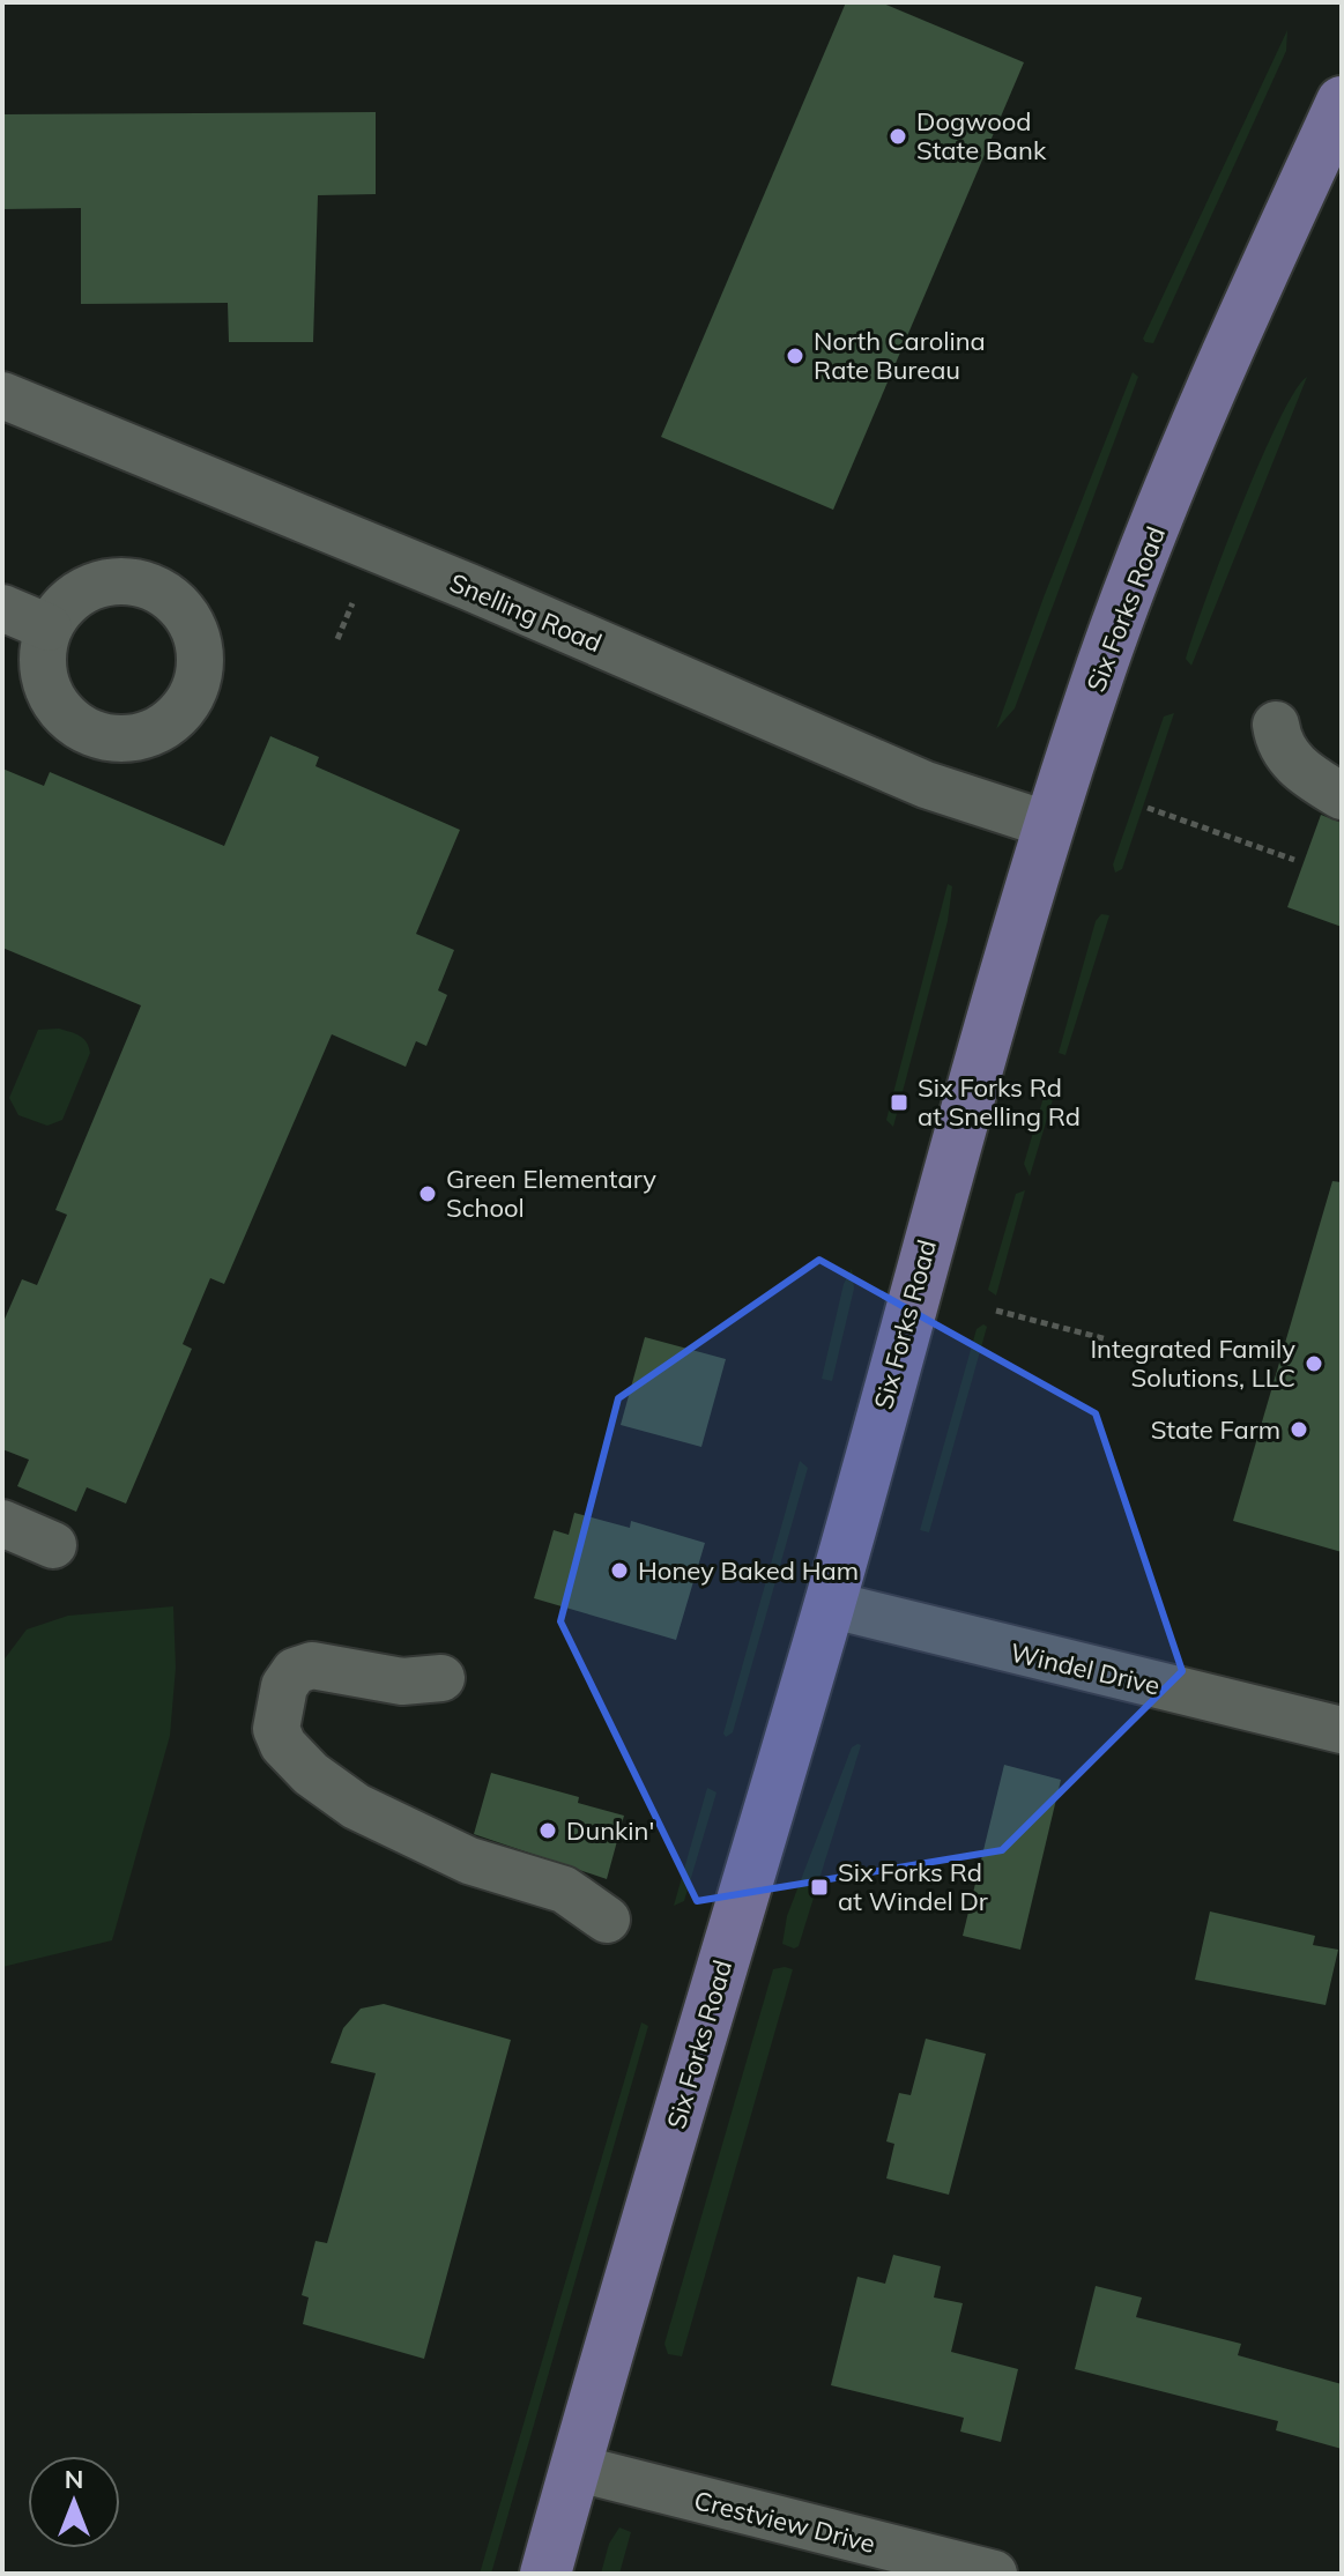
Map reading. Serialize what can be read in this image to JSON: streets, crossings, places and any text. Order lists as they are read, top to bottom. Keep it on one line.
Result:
{"streets":{"main road":["Six Forks Road"],"street":["Snelling Road","Windel Drive","Crestview Drive"]},"crossings":[["Six Forks Road","Snelling Road"],["Six Forks Road","Windel Drive"],["Six Forks Road","Crestview Drive"]],"places":{"other":["Dogwood State Bank","North Carolina Rate Bureau","Green Elementary School","Integrated Family Solutions, LLC","State Farm","Honey Baked Ham","Dunkin'"],"transit":["Six Forks Rd at Snelling Rd","Six Forks Rd at Windel Dr"]},"north":"top"}
